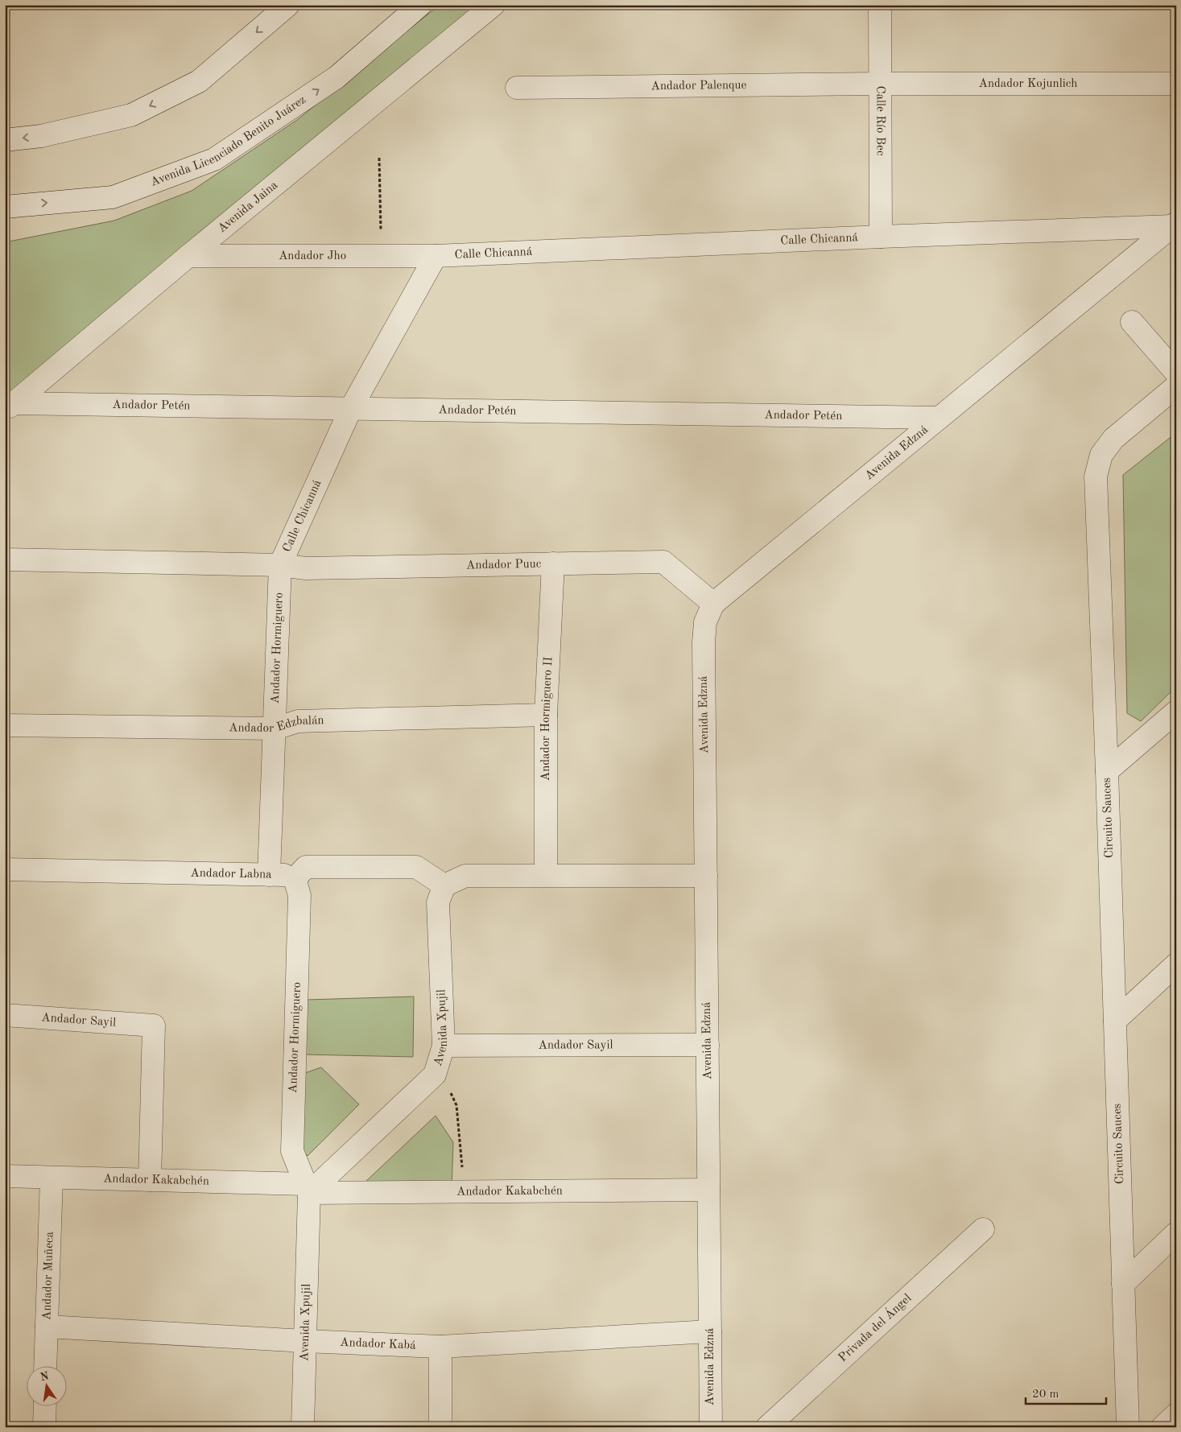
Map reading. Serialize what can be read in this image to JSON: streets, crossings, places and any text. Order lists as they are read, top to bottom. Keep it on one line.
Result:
{"streets":{"street":["Andador Kojunlich","Andador Palenque","Calle Río Bec","Avenida Licenciado Benito Juárez","Avenida Jaina","Calle Chicanná","Andador Jho","Andador Petén","Avenida Edzná","Andador Puuc","Andador Hormiguero","Andador Hormiguero II","Andador Edzbalán","Circuito Sauces","Andador Labna","Andador Sayil","Avenida Xpujil","Andador Kakabchén","Andador Muñeca","Privada del Ángel","Andador Kabá"]},"crossings":[["Andador Kojunlich","Andador Palenque"],["Andador Kojunlich","Calle Río Bec"],["Andador Palenque","Calle Río Bec"],["Calle Río Bec","Calle Chicanná"],["Avenida Jaina","Andador Jho"],["Avenida Jaina","Andador Petén"],["Calle Chicanná","Andador Jho"],["Calle Chicanná","Andador Petén"],["Calle Chicanná","Avenida Edzná"],["Calle Chicanná","Andador Puuc"],["Calle Chicanná","Andador Hormiguero"],["Andador Petén","Avenida Edzná"],["Avenida Edzná","Andador Puuc"],["Avenida Edzná","Andador Sayil"],["Avenida Edzná","Andador Kakabchén"],["Avenida Edzná","Andador Kabá"],["Andador Puuc","Andador Hormiguero"],["Andador Puuc","Andador Hormiguero II"],["Andador Hormiguero","Andador Edzbalán"],["Andador Hormiguero","Andador Labna"],["Andador Hormiguero","Avenida Xpujil"],["Andador Hormiguero","Andador Kakabchén"],["Andador Hormiguero II","Andador Edzbalán"],["Andador Sayil","Avenida Xpujil"],["Andador Sayil","Andador Kakabchén"],["Avenida Xpujil","Andador Kakabchén"],["Avenida Xpujil","Andador Kabá"],["Andador Kakabchén","Andador Muñeca"],["Andador Muñeca","Andador Kabá"]],"scale_bar":"20 m","north":"top"}
